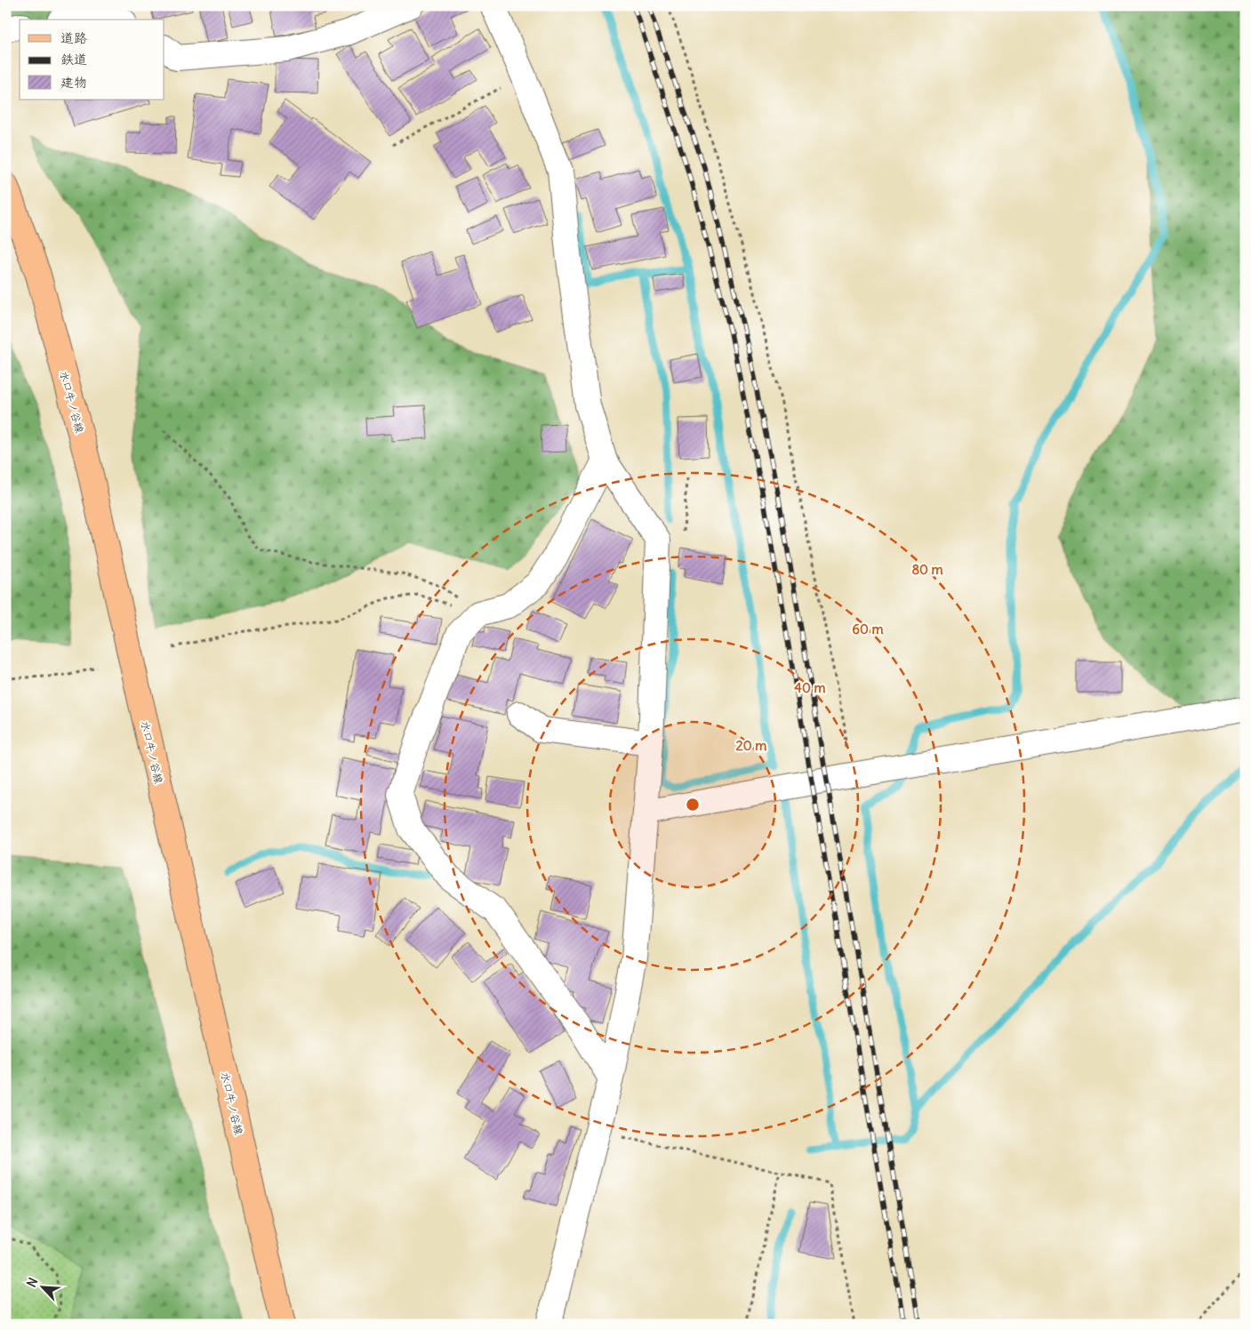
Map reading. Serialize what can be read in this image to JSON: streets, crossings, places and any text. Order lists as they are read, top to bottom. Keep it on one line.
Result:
{"streets":{"main road":["水口牛ノ谷線"]},"legend":["道路","鉄道","建物"],"north":"top left","rings":["80 m","60 m","40 m","20 m"]}
